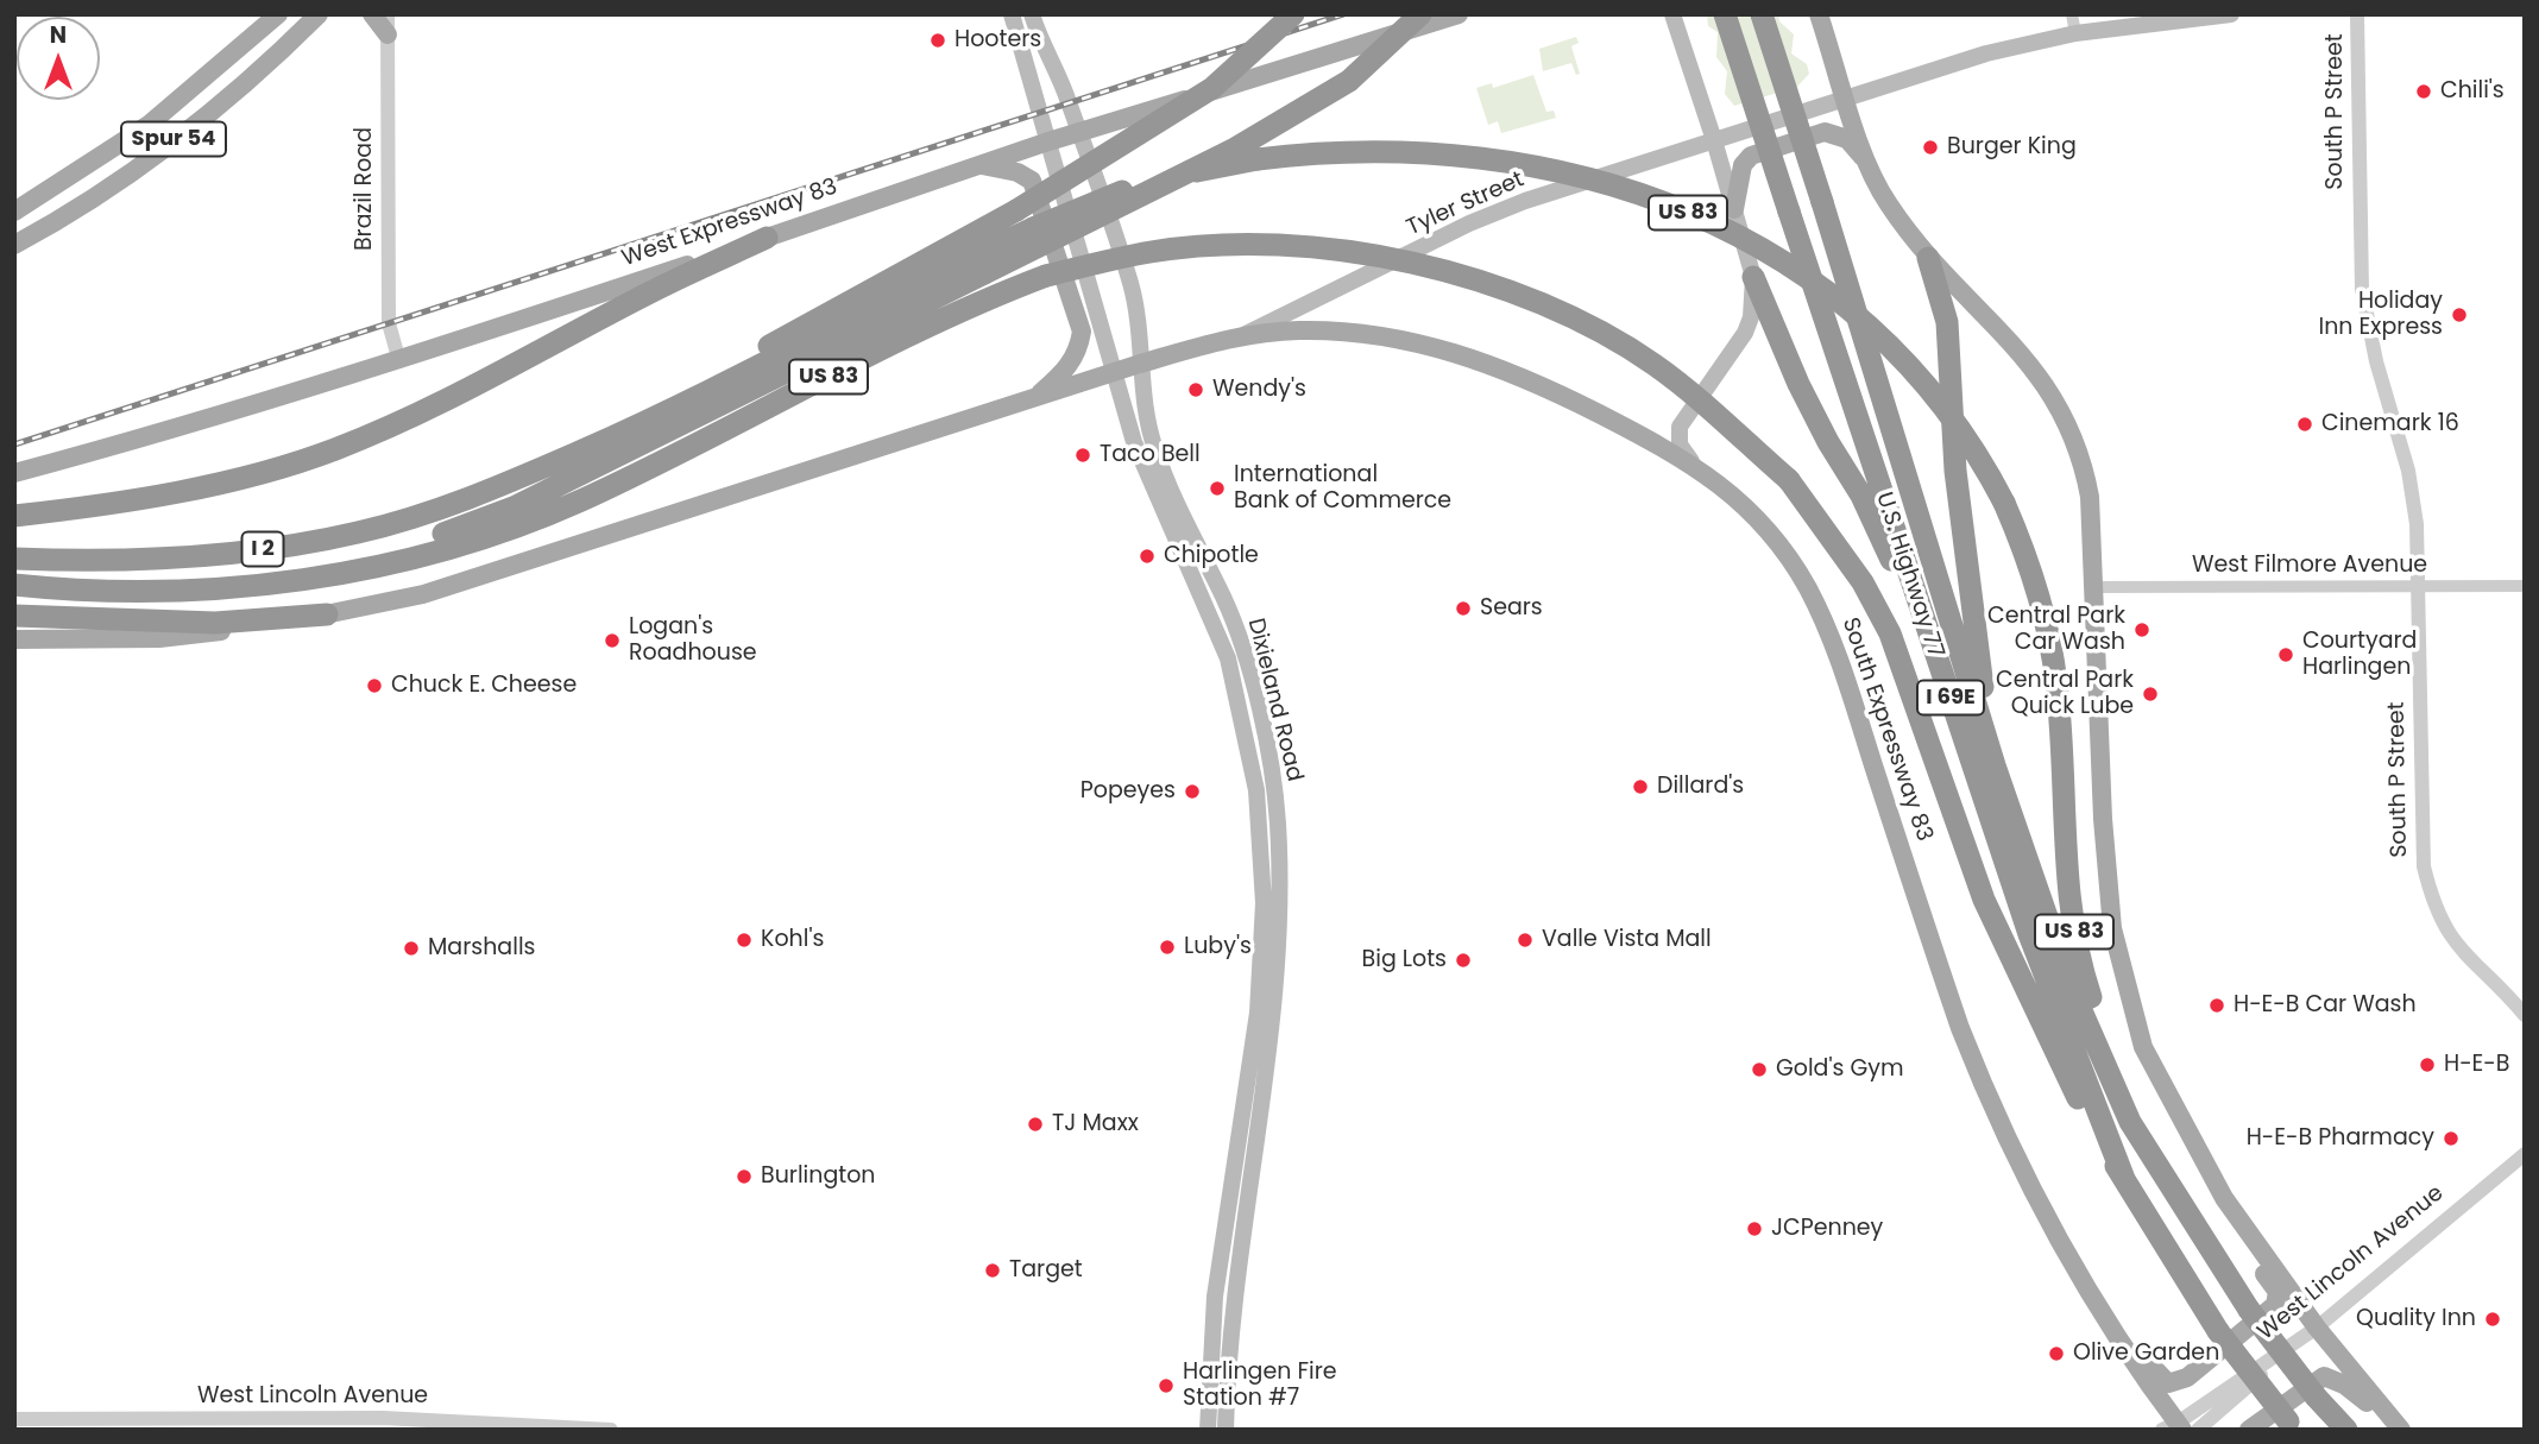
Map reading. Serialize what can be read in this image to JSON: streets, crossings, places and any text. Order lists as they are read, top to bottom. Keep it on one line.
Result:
{"streets":{"highway":["US 83","I 2","U.S. Highway 77","I 69E"],"main road":["Spur 54","Tyler Street","West Expressway 83","Dixieland Road","South Expressway 83"],"street":["South P Street","Brazil Road","West Filmore Avenue","West Lincoln Avenue"]},"crossings":[["South P Street","West Filmore Avenue"],["Brazil Road","West Expressway 83"],["Tyler Street","South Expressway 83"],["US 83","I 2"],["US 83","U.S. Highway 77"],["US 83","I 69E"],["West Expressway 83","Dixieland Road"],["U.S. Highway 77","I 69E"],["South Expressway 83","West Lincoln Avenue"]],"places":["Hooters","Chili's","Burger King","Holiday Inn Express","Wendy's","Cinemark 16","Taco Bell","International Bank of Commerce","Chipotle","Sears","Central Park Car Wash","Logan's Roadhouse","Courtyard Harlingen","Chuck E. Cheese","Central Park Quick Lube","Dillard's","Popeyes","Kohl's","Valle Vista Mall","Luby's","Marshalls","Big Lots","H-E-B Car Wash","H-E-B","Gold's Gym","TJ Maxx","H-E-B Pharmacy","Burlington","JCPenney","Target","Quality Inn","Olive Garden","Harlingen Fire Station #7"],"north":"top"}
